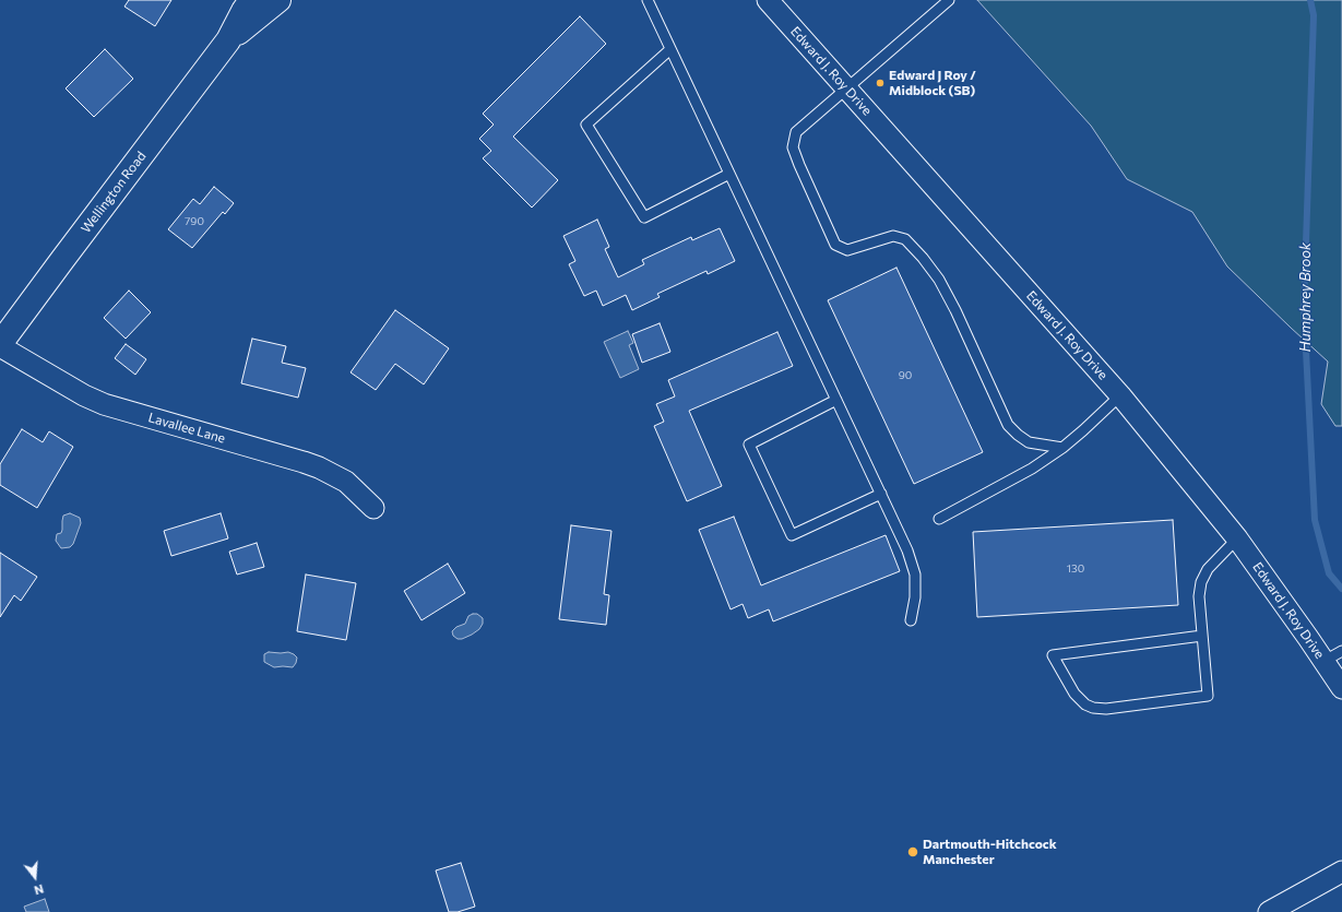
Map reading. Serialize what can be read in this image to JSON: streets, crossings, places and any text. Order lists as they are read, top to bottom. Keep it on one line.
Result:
{"streets":{"main road":["Wellington Road"],"street":["Edward J. Roy Drive","Lavallee Lane"]},"crossings":[["Wellington Road","Lavallee Lane"]],"water":["Humphrey Brook"],"places":["Edward J Roy / Midblock (SB)","Dartmouth-Hitchcock Manchester"],"house_numbers":["790","90","130"],"north":"bottom"}
